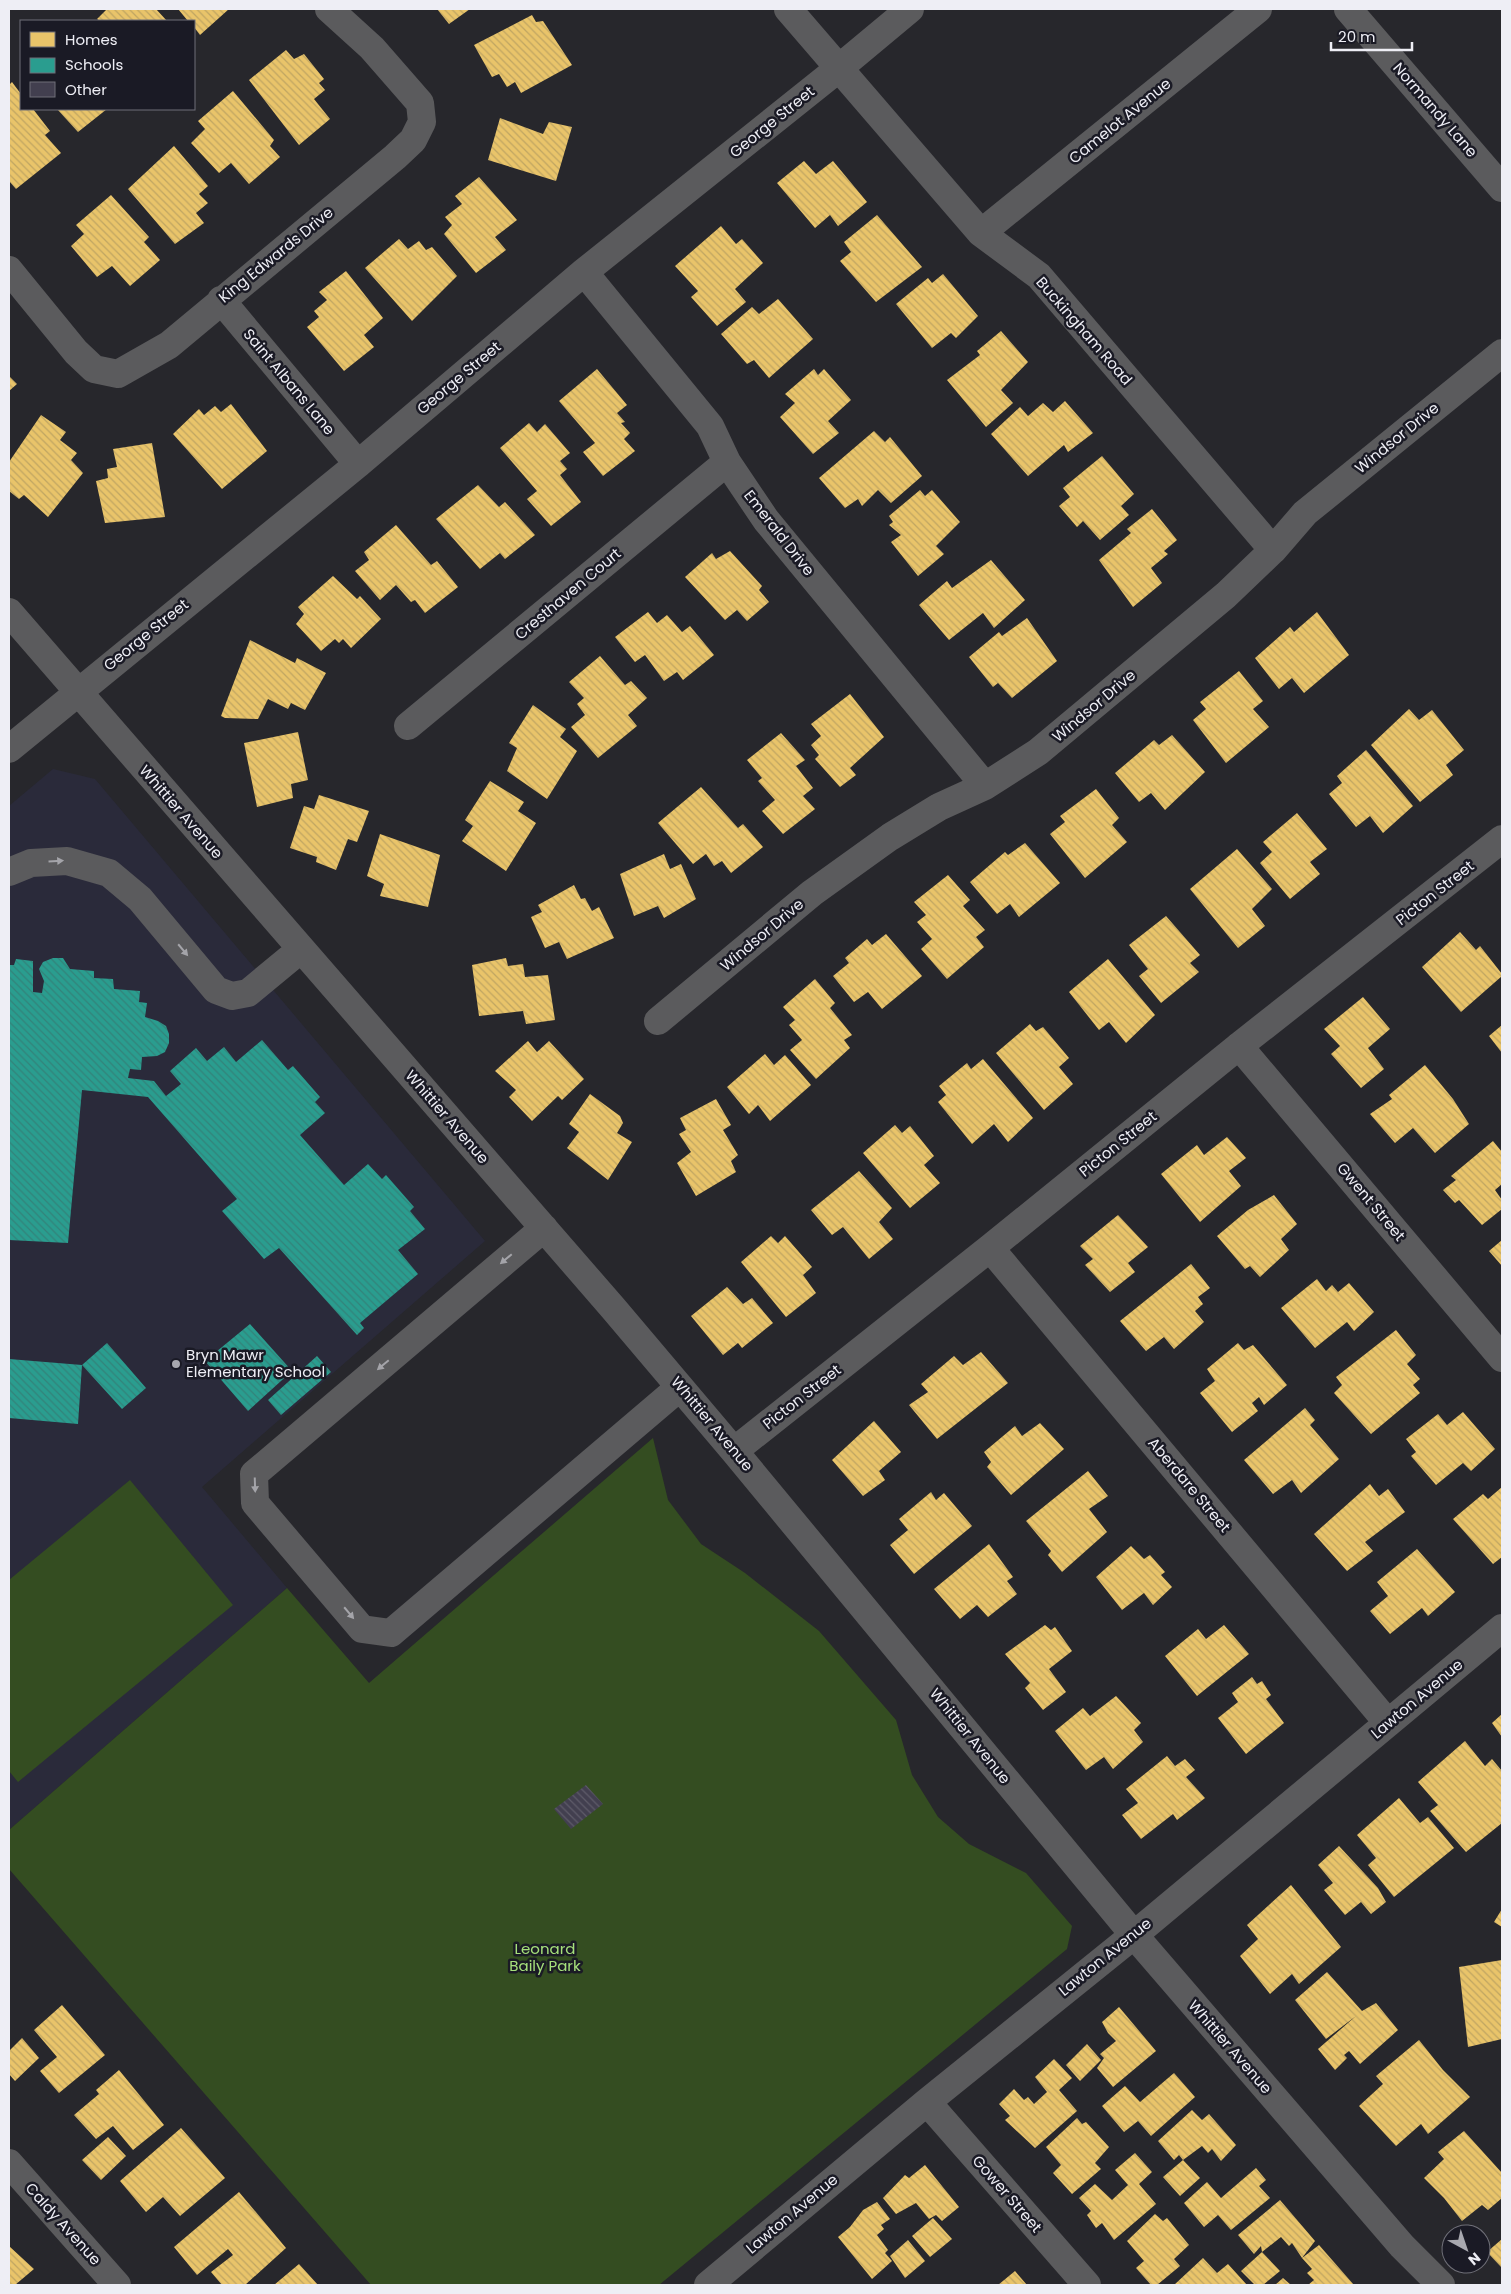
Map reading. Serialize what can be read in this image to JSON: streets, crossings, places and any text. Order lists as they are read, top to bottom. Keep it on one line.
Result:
{"streets":{"street":["Normandy Lane","Camelot Avenue","George Street","King Edwards Drive","Buckingham Road","Saint Albans Lane","Windsor Drive","Emerald Drive","Cresthaven Court","Whittier Avenue","Picton Street","Gwent Street","Aberdare Street","Lawton Avenue","Gower Street","Caldy Avenue"]},"crossings":[["Camelot Avenue","Buckingham Road"],["George Street","Buckingham Road"],["George Street","Saint Albans Lane"],["George Street","Emerald Drive"],["George Street","Whittier Avenue"],["King Edwards Drive","Saint Albans Lane"],["Buckingham Road","Windsor Drive"],["Windsor Drive","Emerald Drive"],["Emerald Drive","Cresthaven Court"],["Whittier Avenue","Picton Street"],["Whittier Avenue","Lawton Avenue"],["Picton Street","Gwent Street"],["Picton Street","Aberdare Street"],["Aberdare Street","Lawton Avenue"],["Lawton Avenue","Gower Street"]],"parks":["Leonard Baily Park"],"places":["Bryn Mawr Elementary School"],"legend":["Homes","Schools","Other"],"scale_bar":"20 m","north":"bottom right"}
